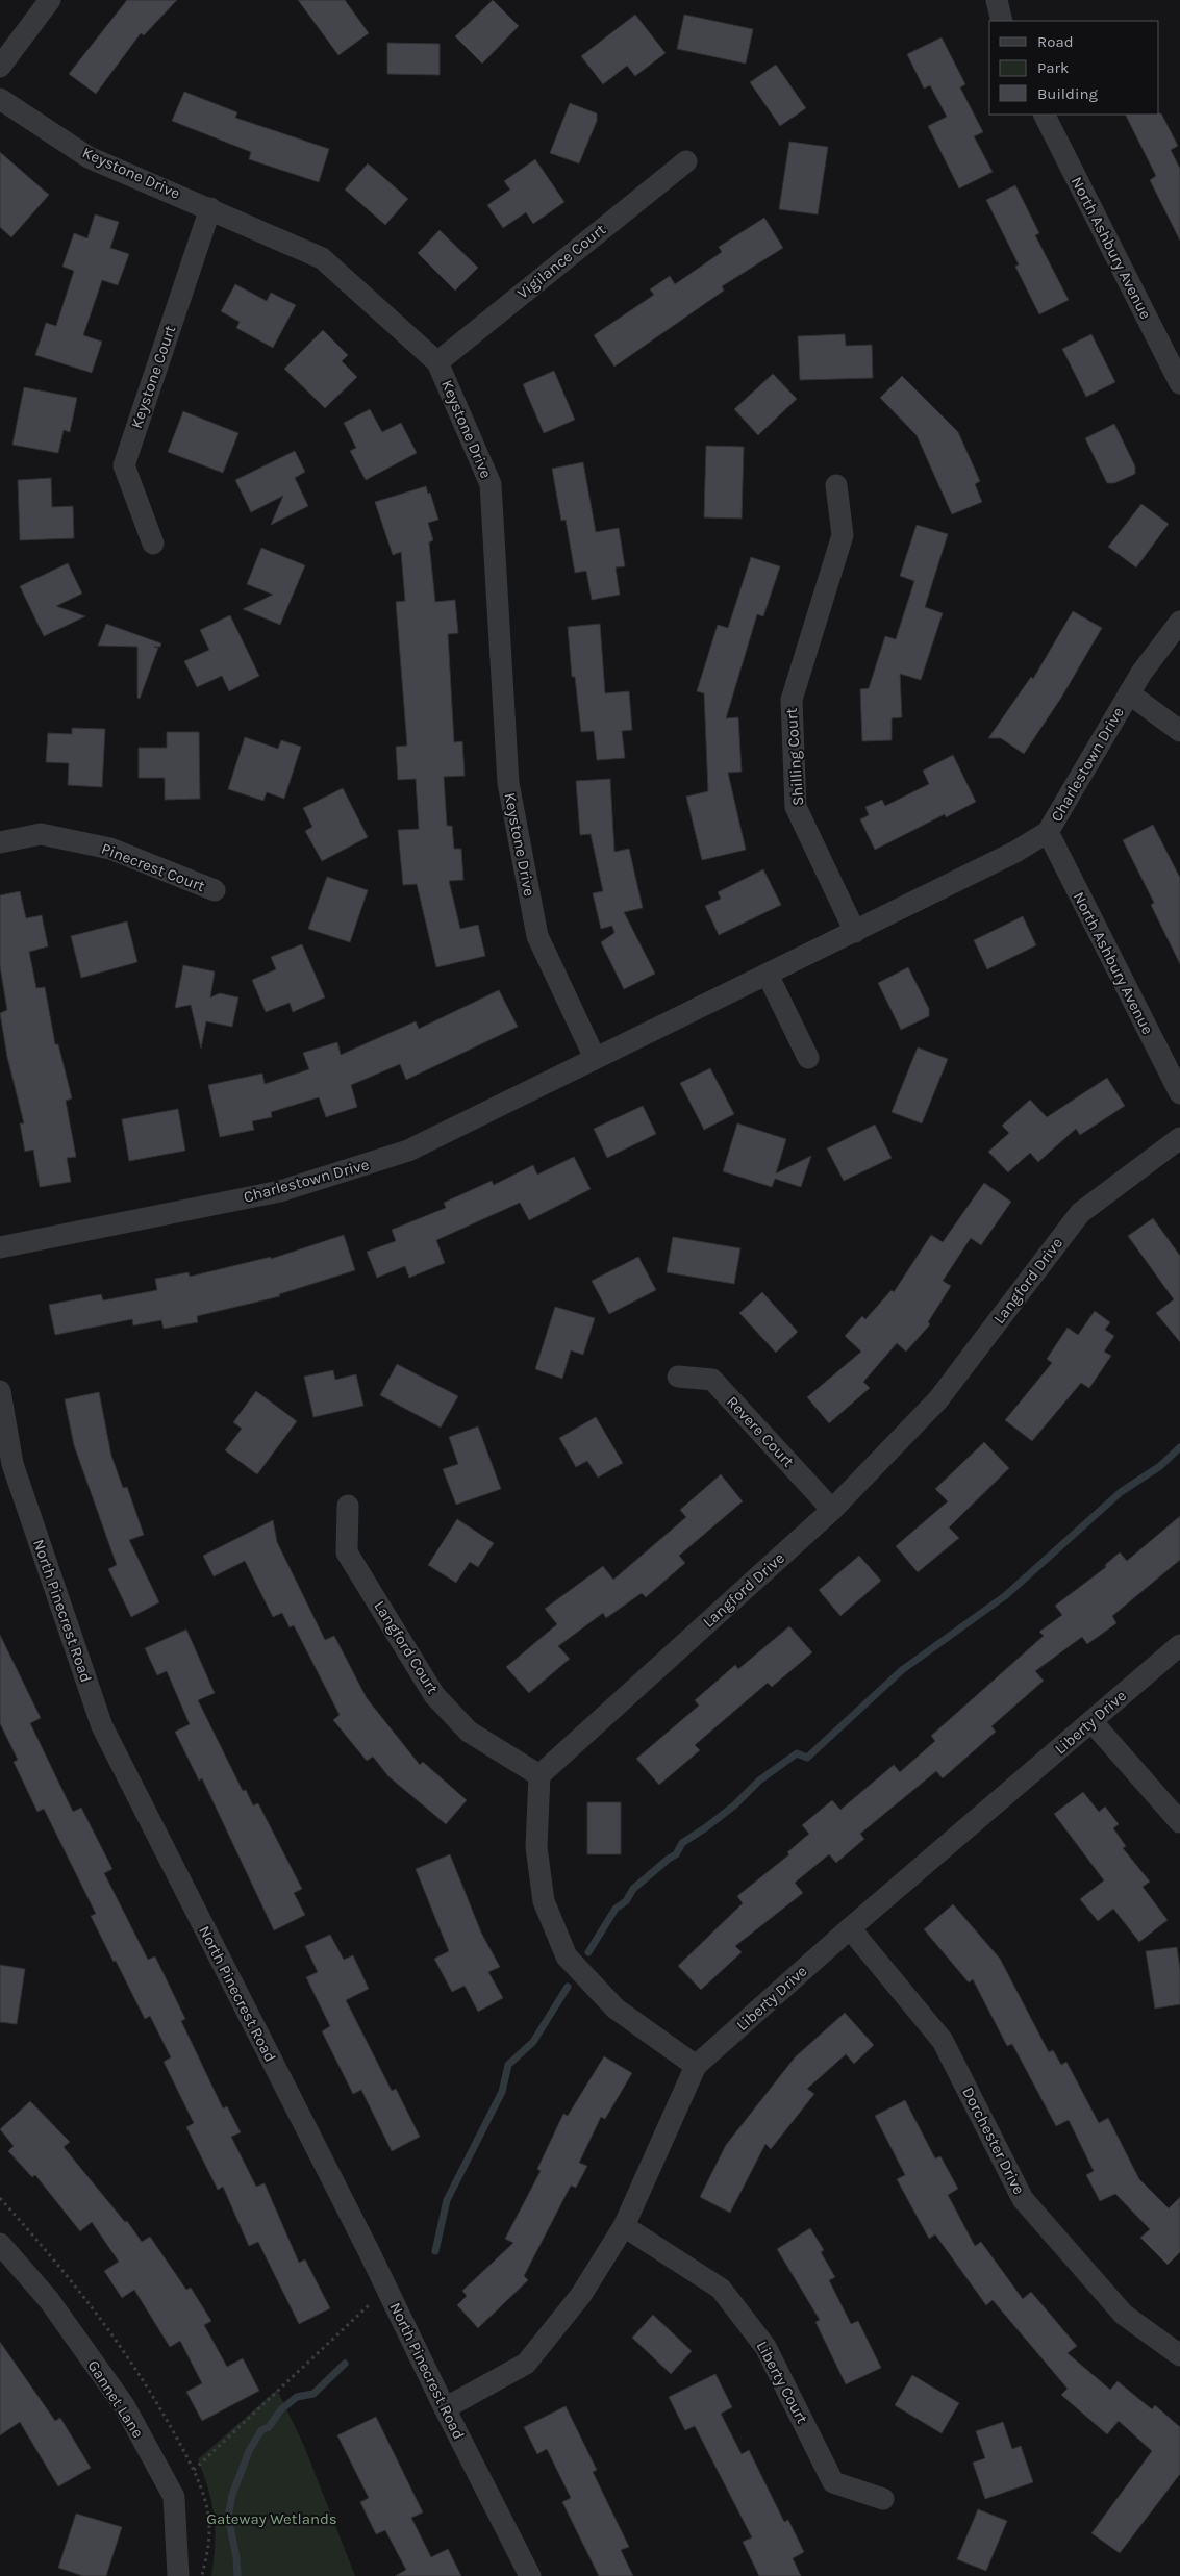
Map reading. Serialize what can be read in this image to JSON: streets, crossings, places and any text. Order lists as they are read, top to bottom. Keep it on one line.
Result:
{"streets":{"street":["Keystone Drive","North Ashbury Avenue","Vigilance Court","Keystone Court","Shilling Court","Charlestown Drive","Pinecrest Court","Langford Drive","Revere Court","North Pinecrest Road","Langford Court","Liberty Drive","Dorchester Drive","Liberty Court","Gannet Lane"]},"crossings":[["Keystone Drive","Vigilance Court"],["Keystone Drive","Keystone Court"],["Keystone Drive","Charlestown Drive"],["North Ashbury Avenue","Charlestown Drive"],["Shilling Court","Charlestown Drive"],["Langford Drive","Revere Court"],["Langford Drive","Langford Court"],["North Pinecrest Road","Liberty Drive"],["Liberty Drive","Dorchester Drive"],["Liberty Drive","Liberty Court"]],"parks":["Gateway Wetlands"],"legend":["Road","Park","Building"]}
